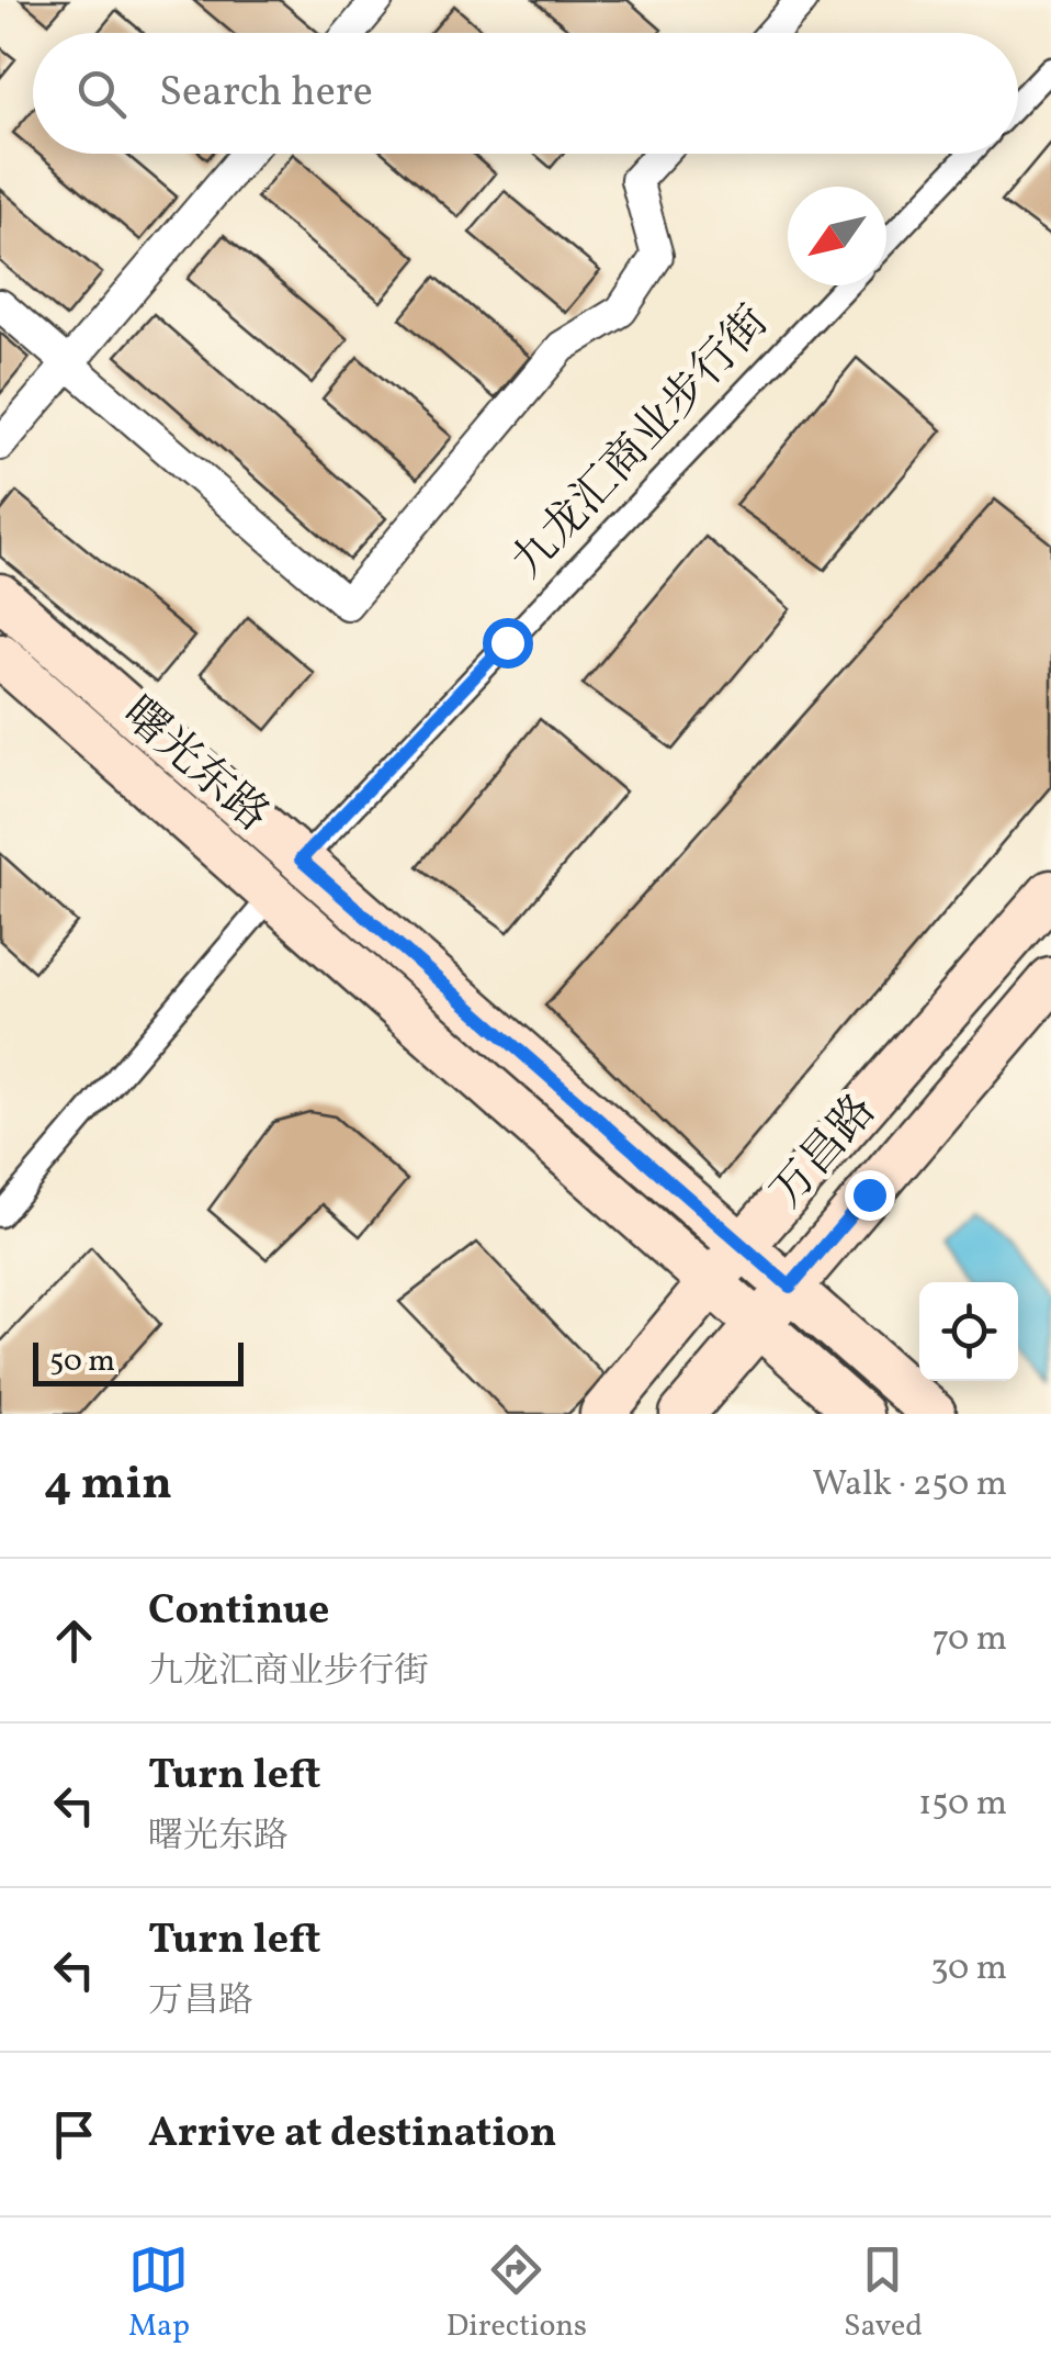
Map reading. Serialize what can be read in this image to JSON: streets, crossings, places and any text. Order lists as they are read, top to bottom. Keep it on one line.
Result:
{"streets":{"main road":["曙光东路","万昌路"],"street":["九龙汇商业步行街"]},"crossings":[["九龙汇商业步行街","曙光东路"],["曙光东路","万昌路"]],"scale_bar":"50 m","north":"bottom left","page":{"search":"Search here","scale":"50 m","heading":["4 min","Walk · 250 m"],"list":[["Continue","九龙汇商业步行街","70 m"],["Turn left","曙光东路","150 m"],["Turn left","万昌路","30 m"],"Arrive at destination"],"nav":["Map","Directions","Saved"]}}
